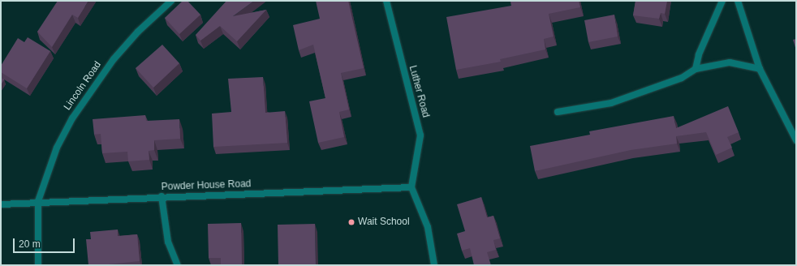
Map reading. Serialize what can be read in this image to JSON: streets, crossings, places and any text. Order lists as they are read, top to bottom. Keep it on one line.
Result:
{"streets":{"street":["Lincoln Road","Luther Road","Powder House Road"]},"crossings":[["Lincoln Road","Powder House Road"],["Luther Road","Powder House Road"]],"places":["Wait School"],"scale_bar":"20 m"}
